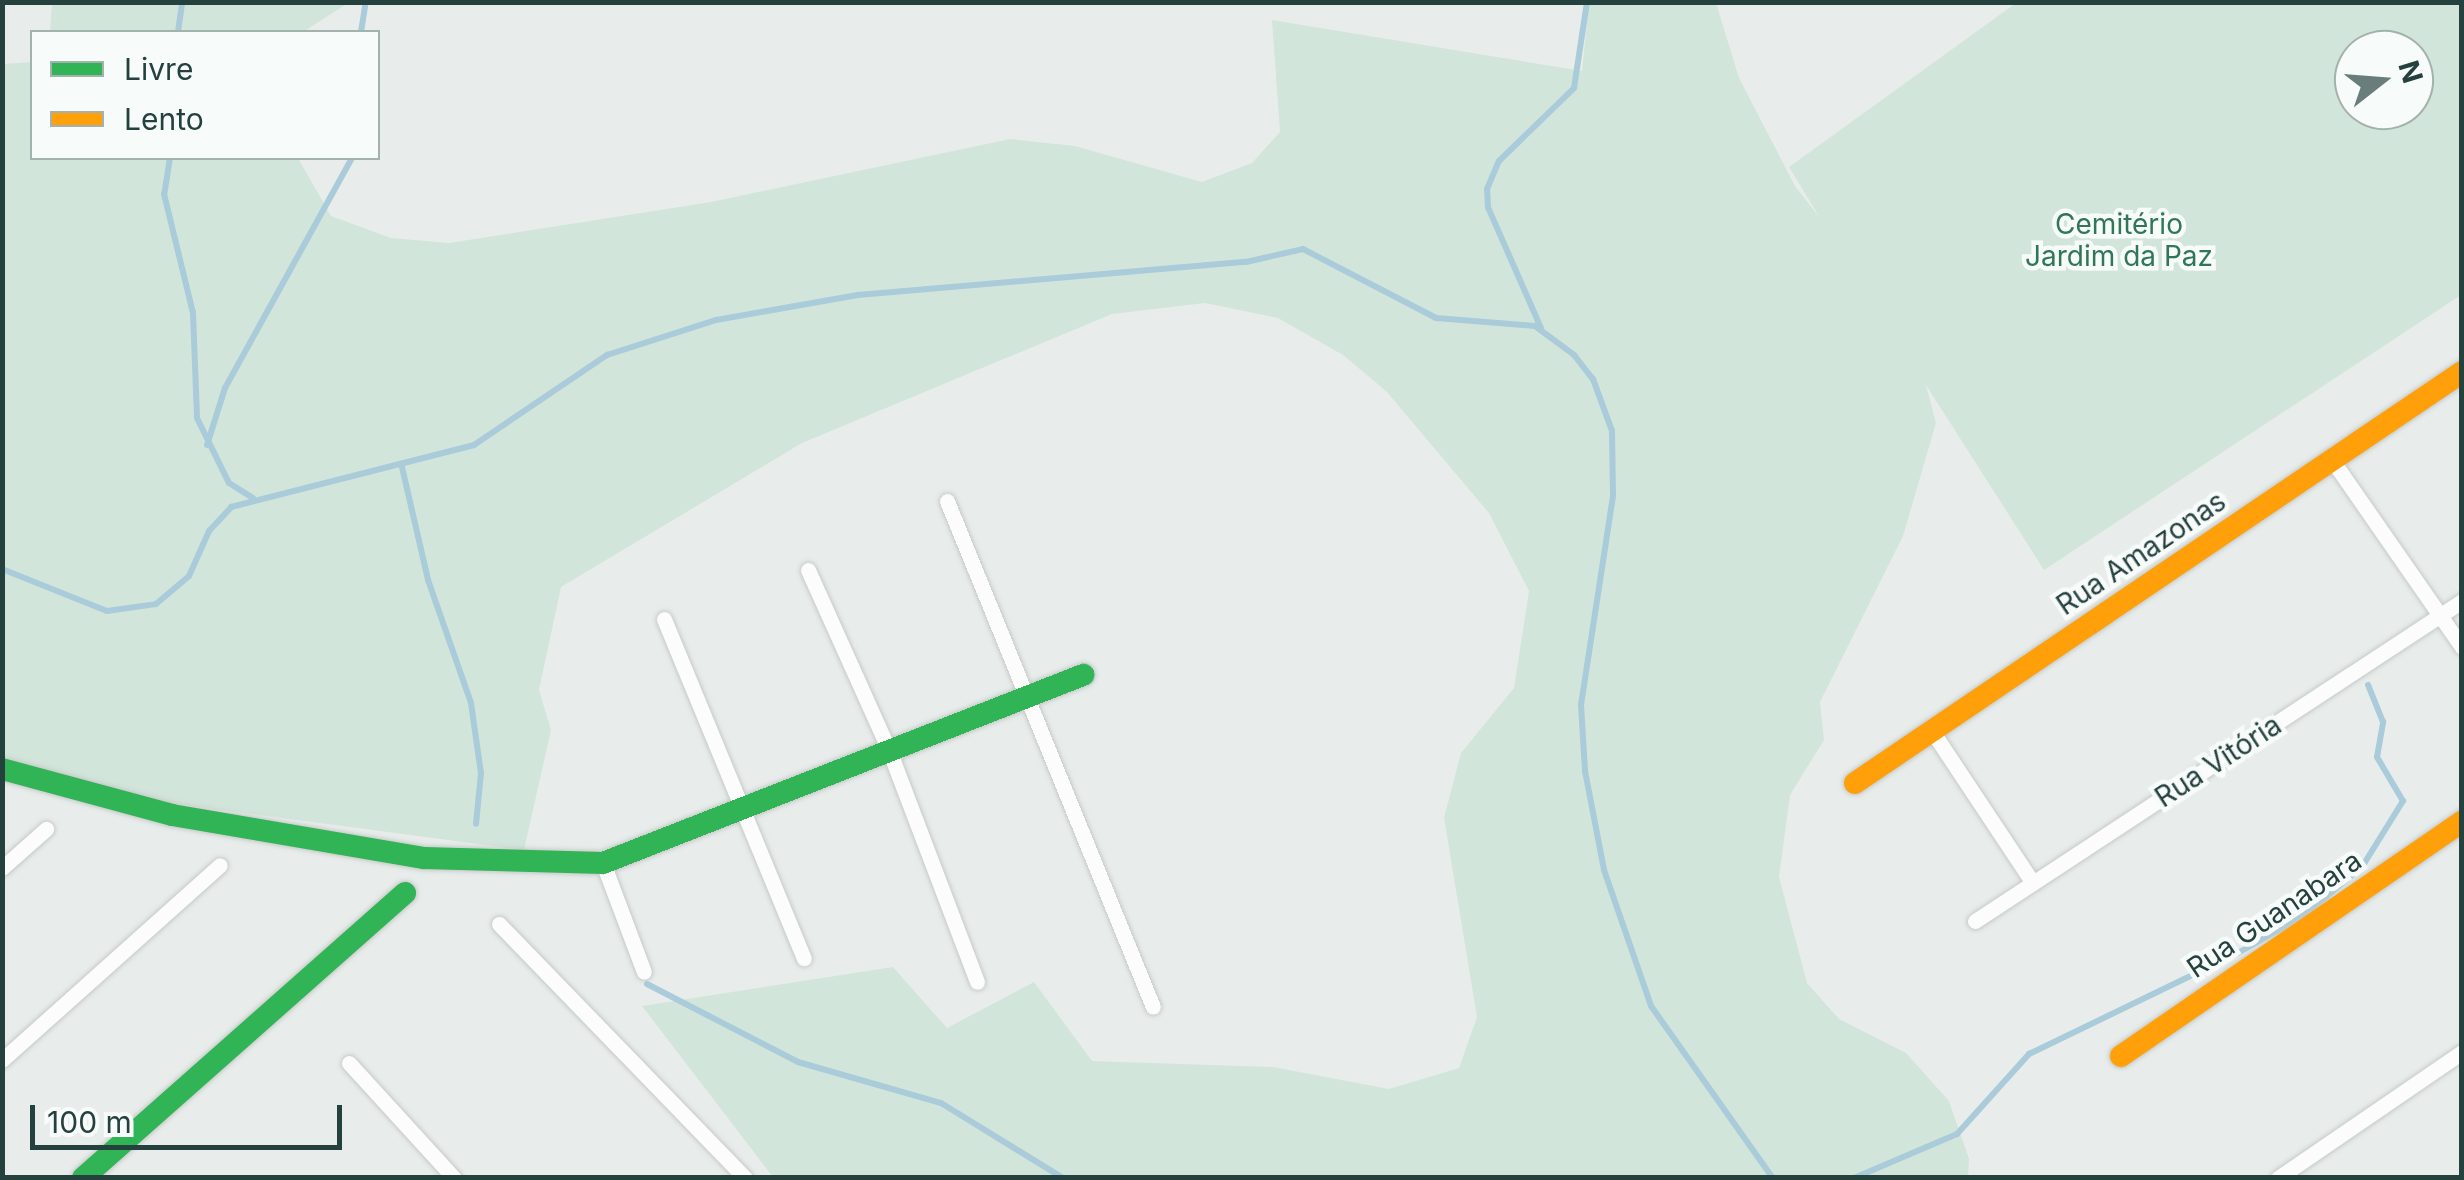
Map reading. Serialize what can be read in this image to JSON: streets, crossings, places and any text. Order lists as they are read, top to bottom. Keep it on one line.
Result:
{"streets":{"street":["Rua Amazonas","Rua Vitória","Rua Guanabara"]},"parks":["Cemitério Jardim da Paz"],"legend":["Livre","Lento"],"scale_bar":"100 m","north":"right"}
